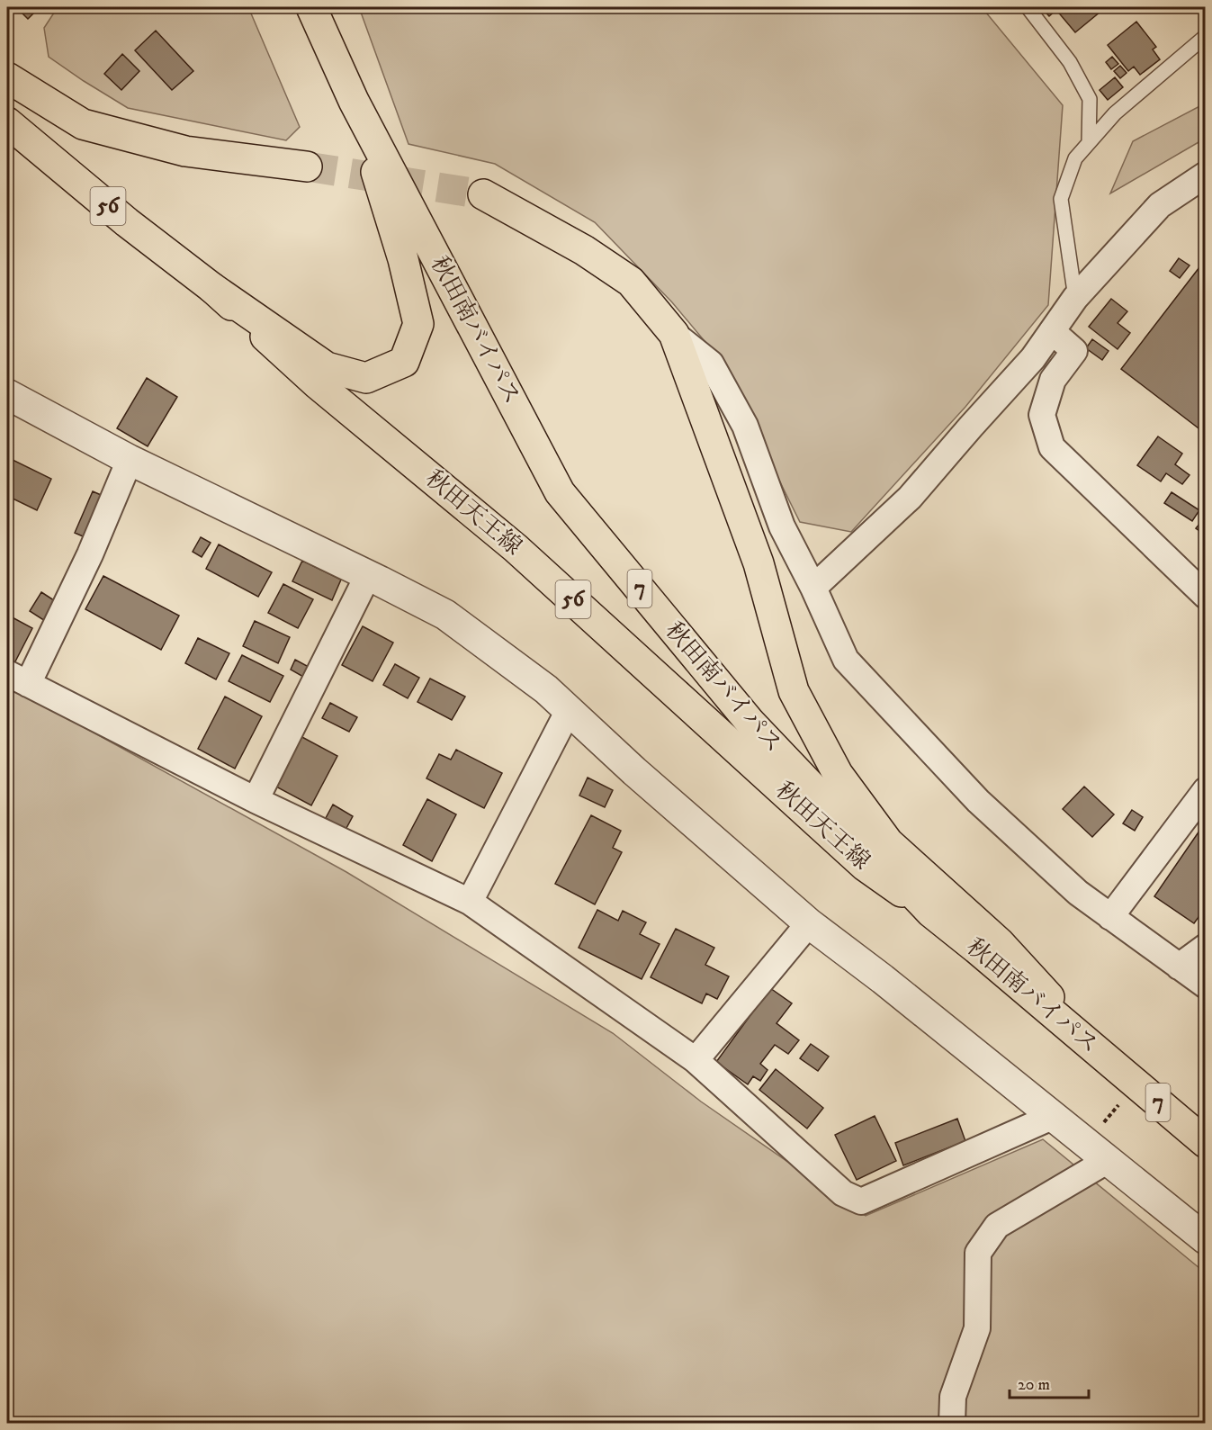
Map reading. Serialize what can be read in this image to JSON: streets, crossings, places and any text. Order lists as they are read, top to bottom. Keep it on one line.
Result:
{"streets":{"main road":["56","秋田南バイパス","秋田天王線","7"]},"crossings":[["秋田南バイパス","秋田天王線"],["秋田南バイパス","7"]],"scale_bar":"20 m"}
